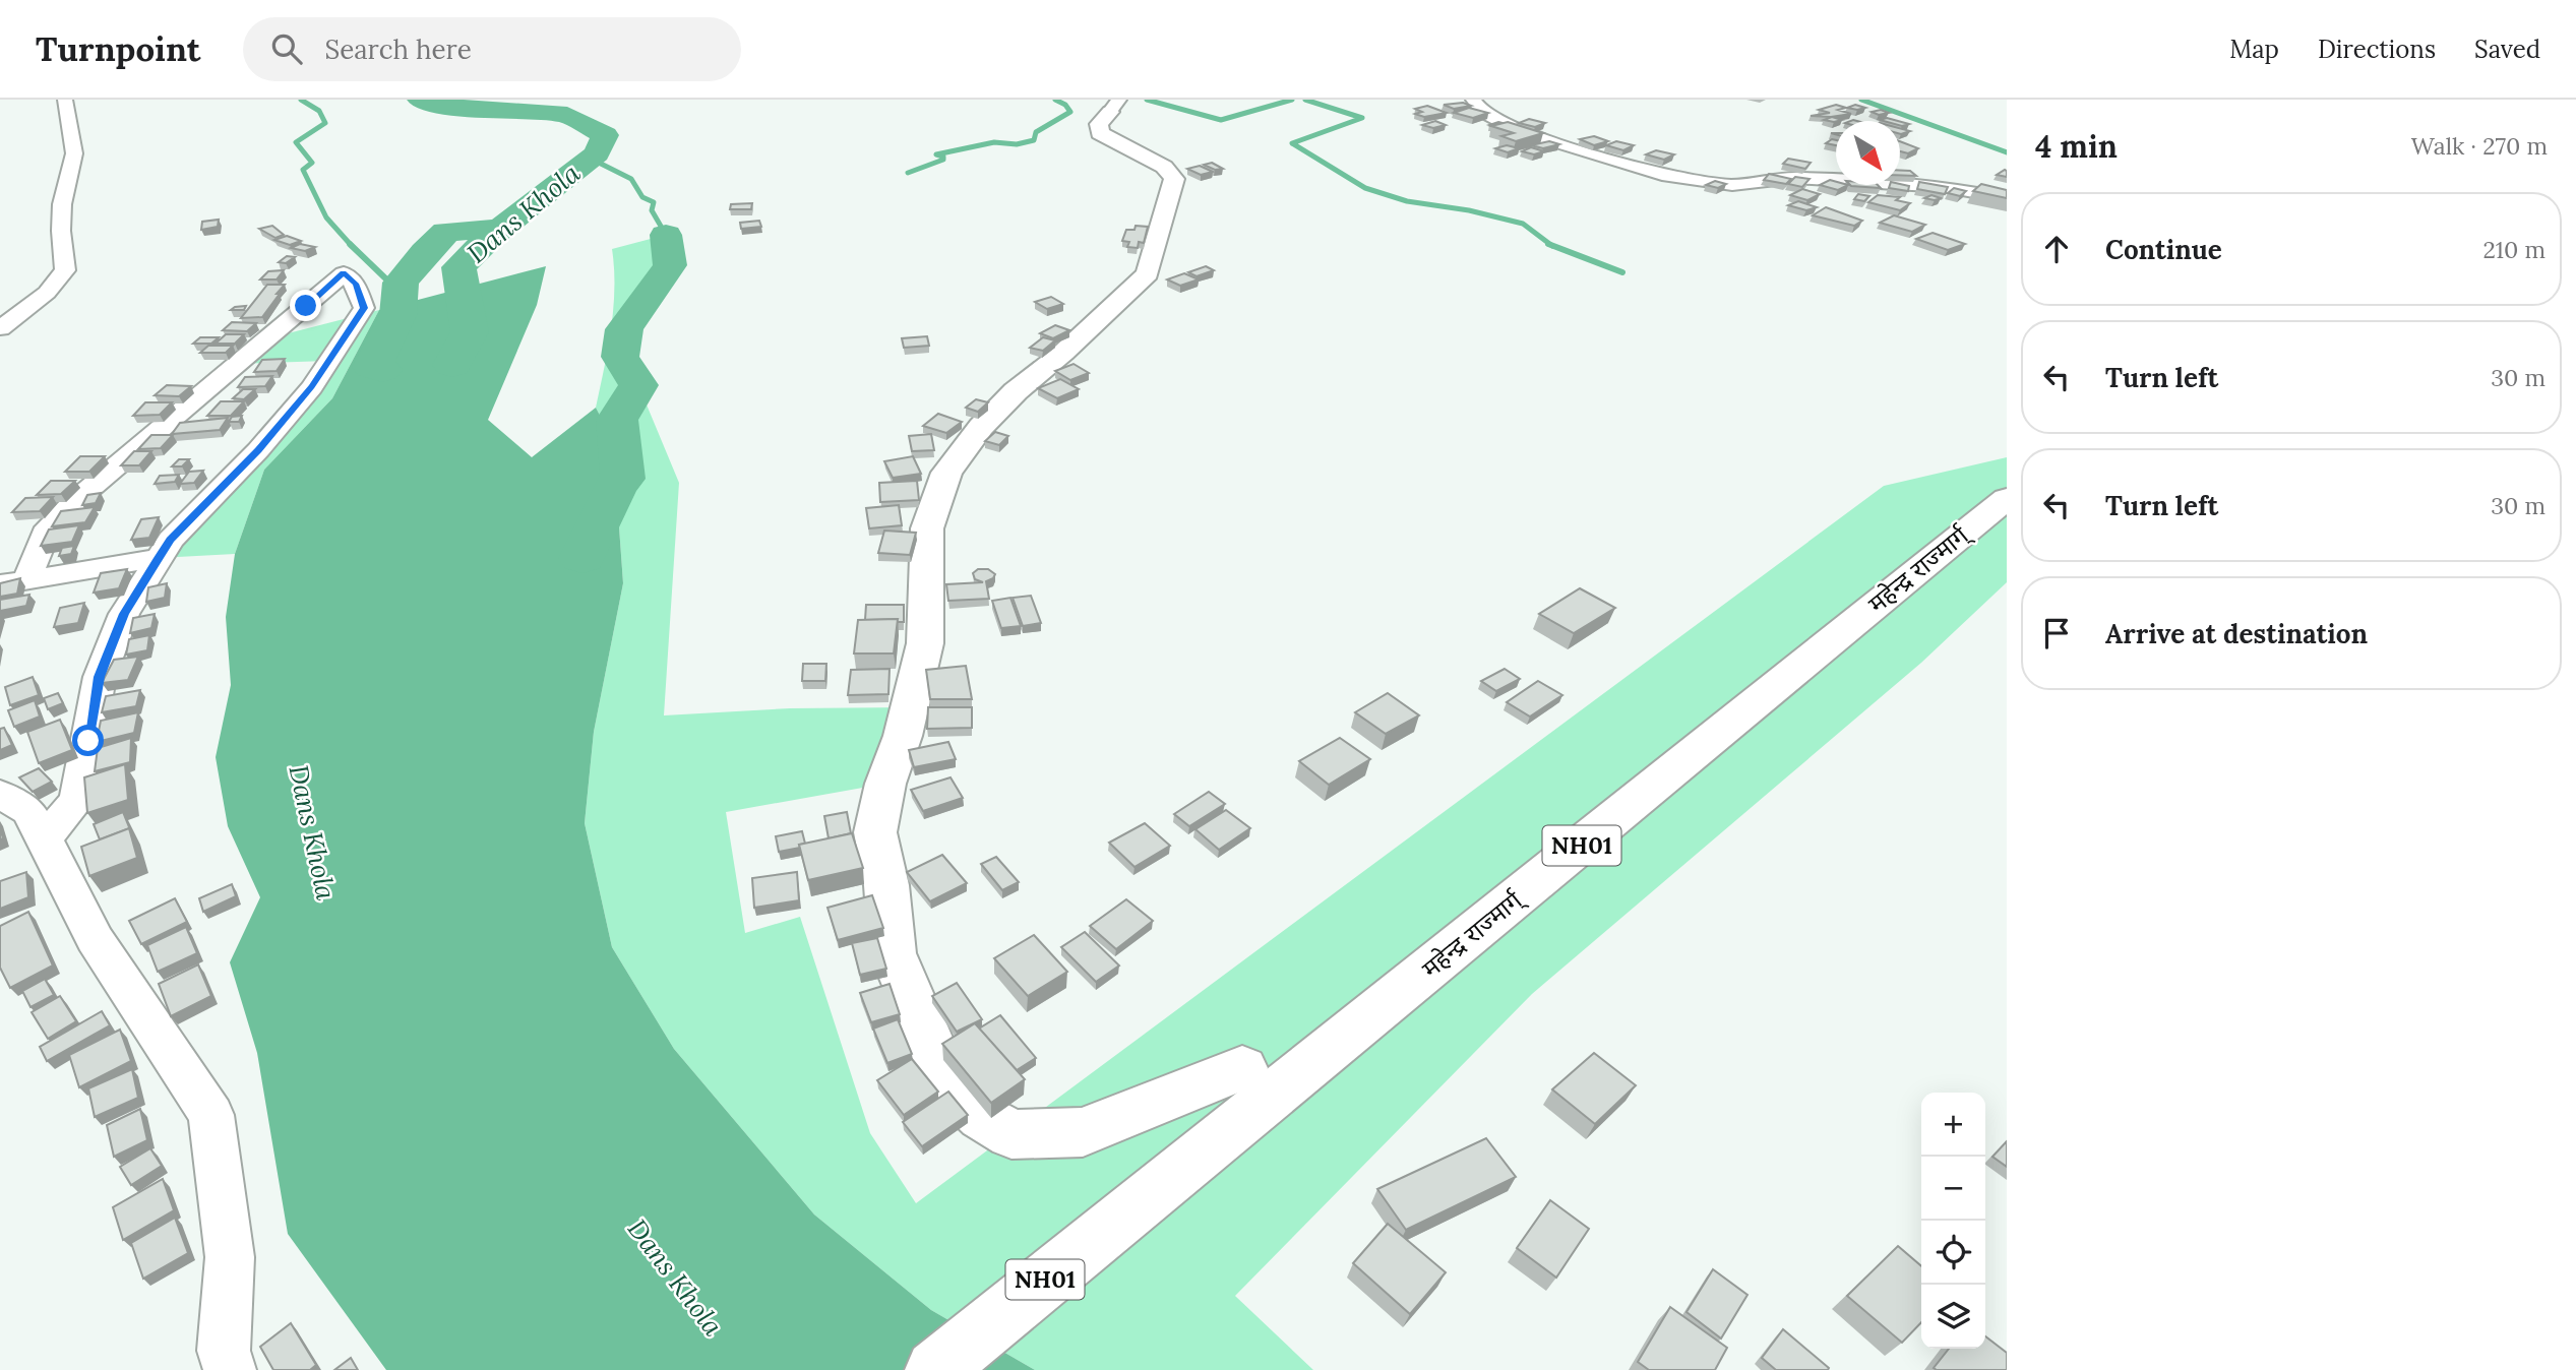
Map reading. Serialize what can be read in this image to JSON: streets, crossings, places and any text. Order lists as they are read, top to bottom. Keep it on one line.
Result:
{"streets":{"main road":["महेन्द्र राज्मार्ग्","NH01"]},"water":["Dans Khola"],"north":"bottom right","page":{"header":"Turnpoint","search":"Search here","nav":["Map","Directions","Saved"],"heading":["4 min","Walk · 270 m"],"list":[["Continue","210 m"],["Turn left","30 m"],["Turn left","30 m"],"Arrive at destination"],"map_buttons":["+","−"]}}
